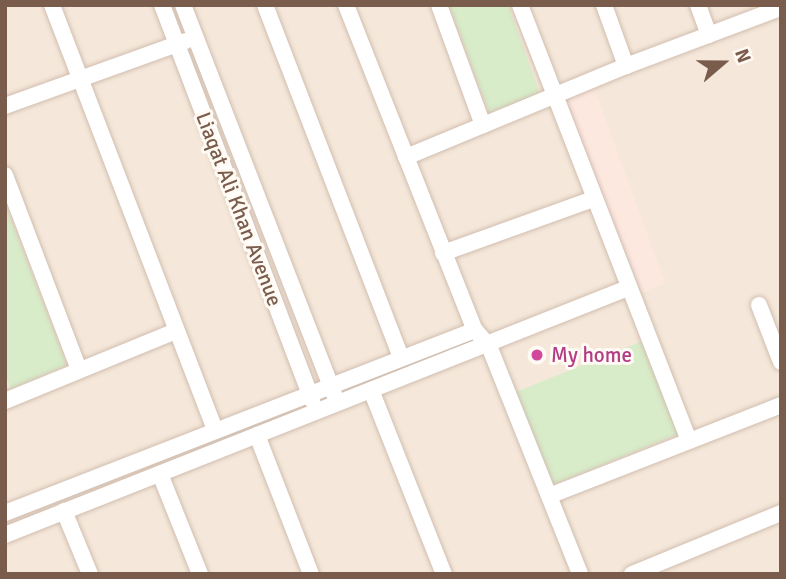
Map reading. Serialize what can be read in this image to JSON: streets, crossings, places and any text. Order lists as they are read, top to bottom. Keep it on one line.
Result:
{"streets":{"street":["Liaqat Ali Khan Avenue"]},"places":["My home"],"north":"right"}
